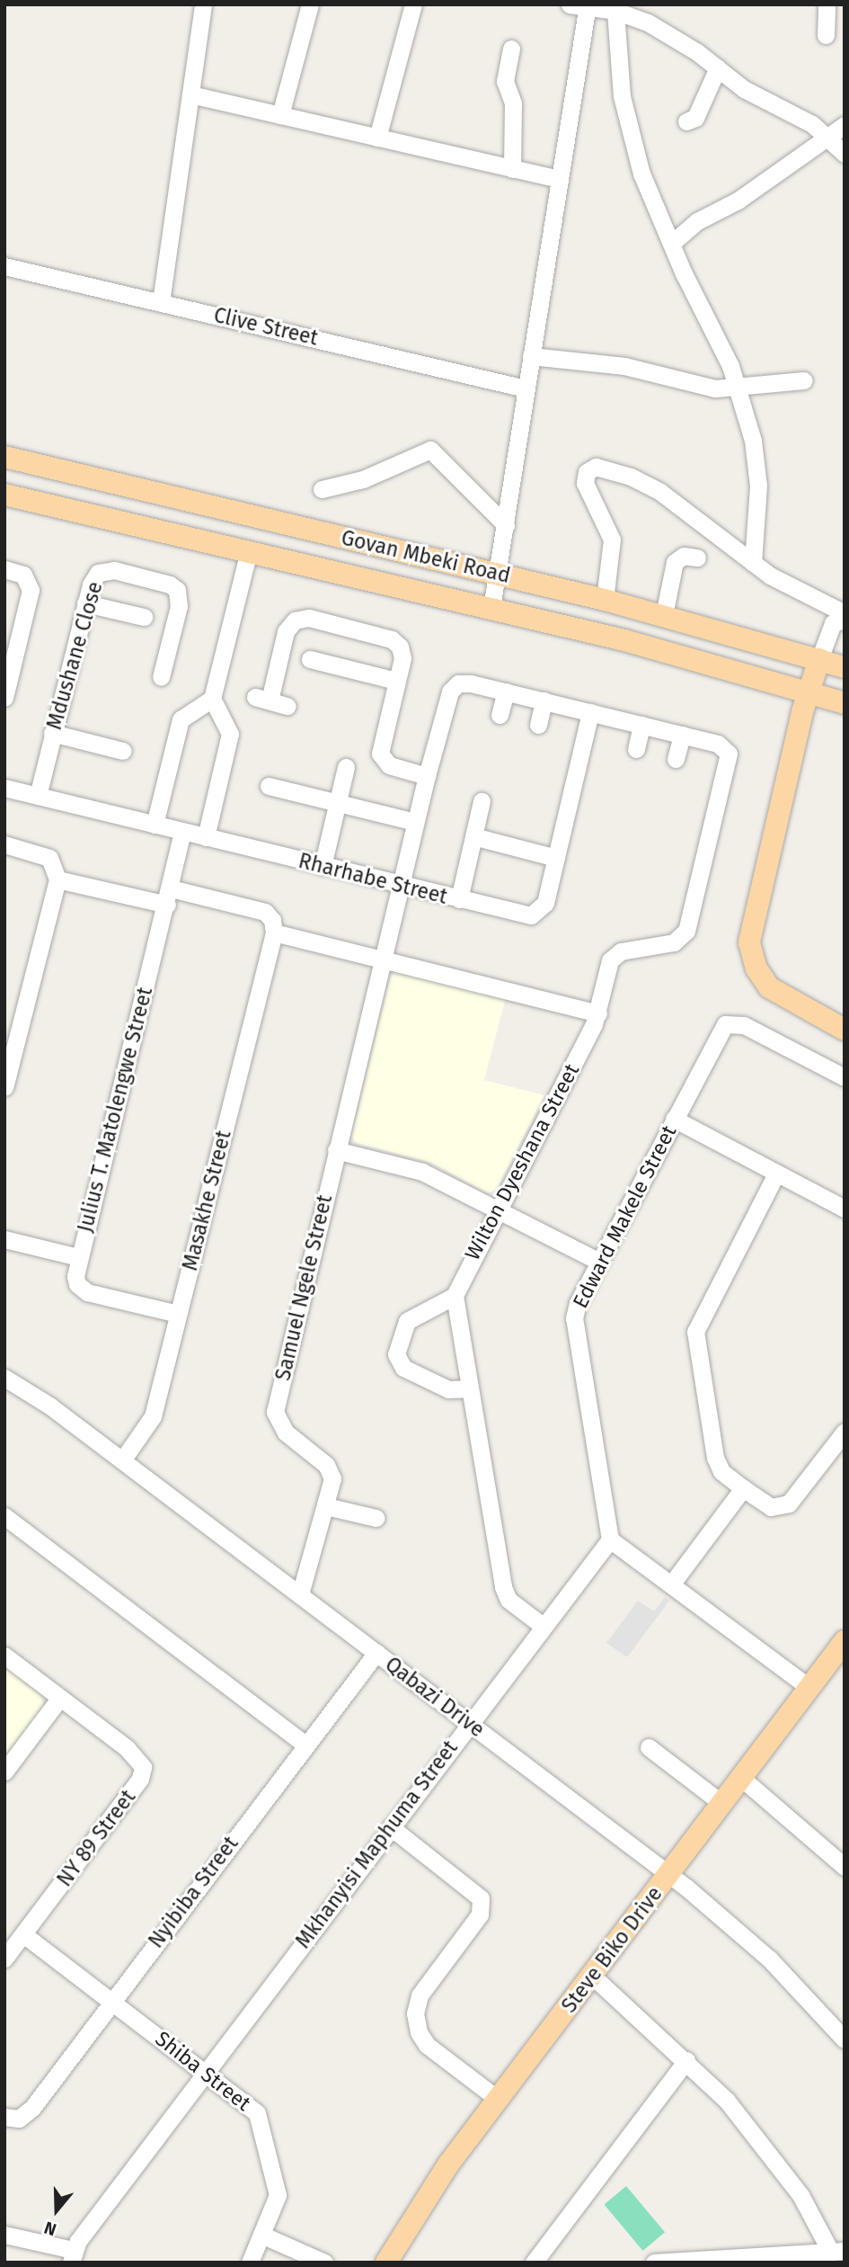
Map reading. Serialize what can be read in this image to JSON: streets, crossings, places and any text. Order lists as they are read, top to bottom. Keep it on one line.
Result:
{"streets":{"main road":["Govan Mbeki Road","Steve Biko Drive"],"street":["Clive Street","Mdushane Close","Rharhabe Street","Julius T. Matolengwe Street","Wilton Dyeshana Street","Masakhe Street","Edward Makele Street","Samuel Ngele Street","Qabazi Drive","NY 89 Street","Mkhanyisi Maphuma Street","Nyibiba Street","Shiba Street"]},"crossings":[["Mdushane Close","Rharhabe Street"],["Rharhabe Street","Julius T. Matolengwe Street"],["Rharhabe Street","Samuel Ngele Street"],["Julius T. Matolengwe Street","Masakhe Street"],["Masakhe Street","Qabazi Drive"],["Edward Makele Street","Mkhanyisi Maphuma Street"],["Samuel Ngele Street","Qabazi Drive"],["Qabazi Drive","Mkhanyisi Maphuma Street"],["Qabazi Drive","Nyibiba Street"],["Qabazi Drive","Steve Biko Drive"],["NY 89 Street","Shiba Street"],["Mkhanyisi Maphuma Street","Shiba Street"],["Nyibiba Street","Shiba Street"]],"north":"bottom"}
